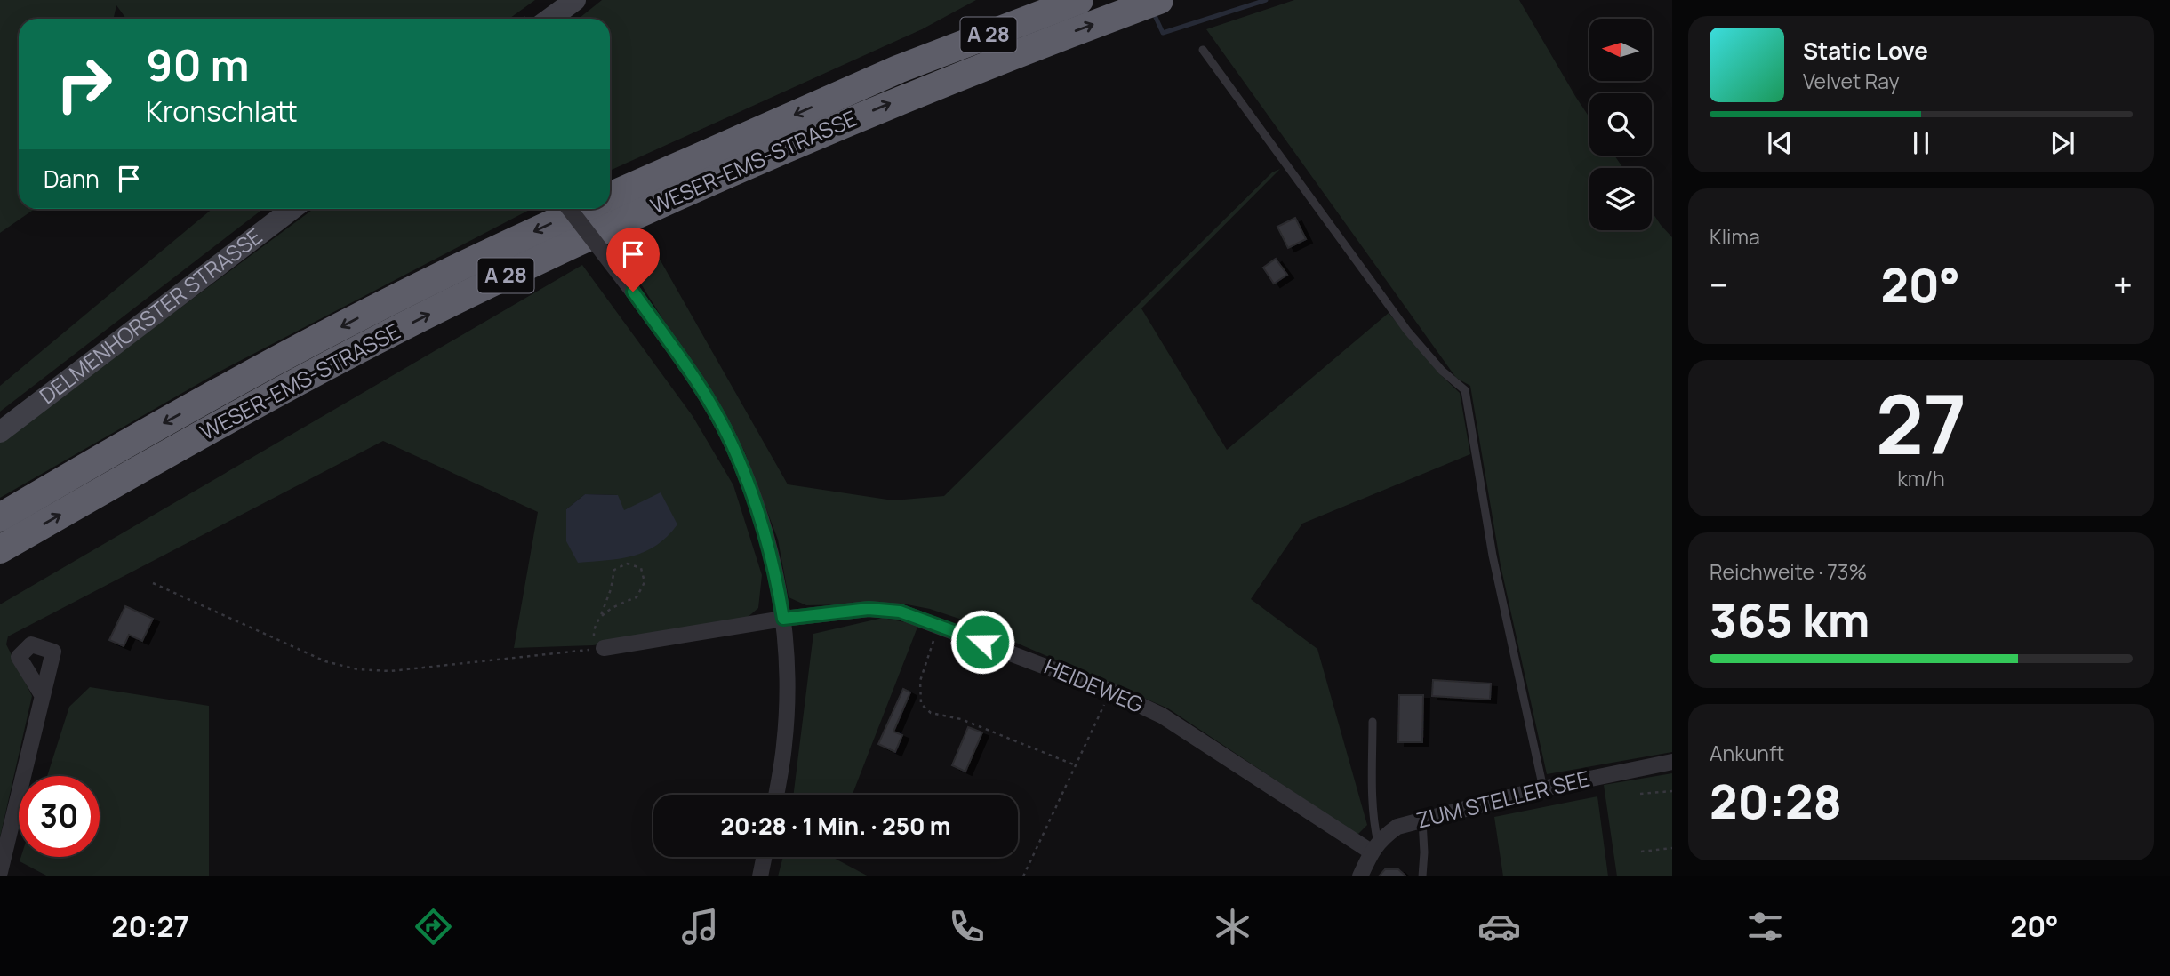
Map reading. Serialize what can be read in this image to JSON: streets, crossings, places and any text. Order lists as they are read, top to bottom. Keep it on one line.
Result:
{"streets":{"highway":["A 28","WESER-EMS-STRASSE"],"street":["DELMENHORSTER STRASSE","HEIDEWEG","ZUM STELLER SEE"]},"crossings":[["HEIDEWEG","ZUM STELLER SEE"]],"north":"left","page":{"turn":["90 m","Kronschlatt"],"song":["Static Love","Velvet Ray"],"then":"Dann","tile":["Klima",["27","km/h"],["Reichweite · 73%","365 km"],["Ankunft","20:28"]],"heat":["−","20°","+"],"limit":"30","trip":"20:28 · 1 Min. · 250 m","tabs":["20:27","20°"]}}
